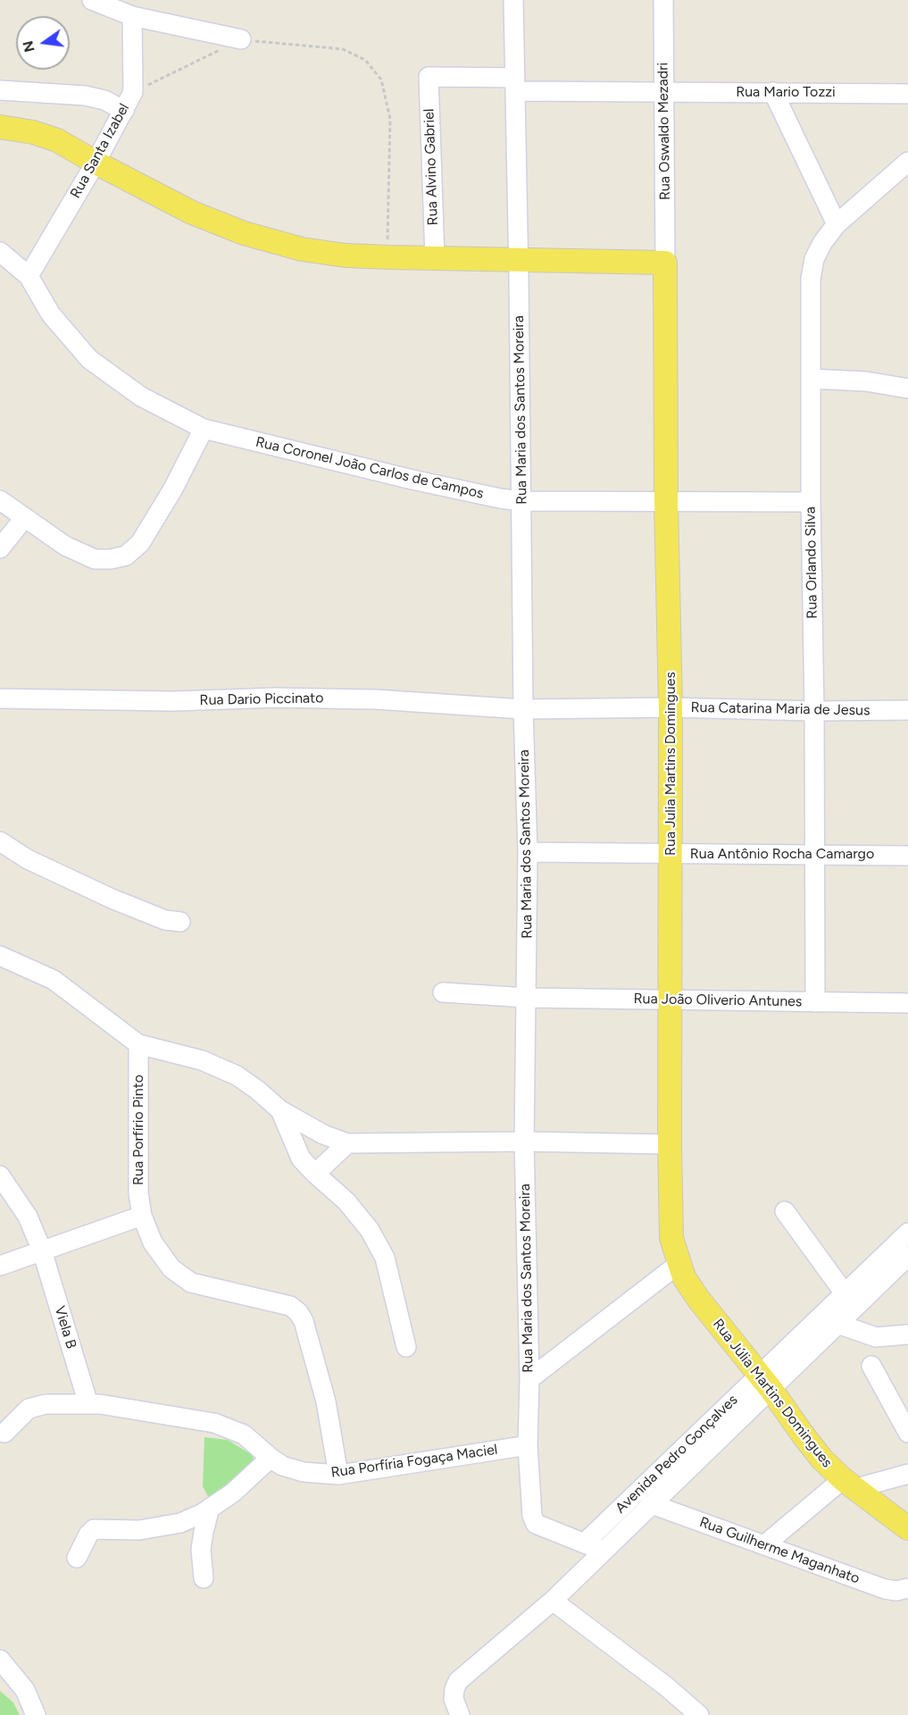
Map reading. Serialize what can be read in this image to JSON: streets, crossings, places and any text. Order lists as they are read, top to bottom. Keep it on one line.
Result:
{"streets":{"main road":["Rua Julia Martins Domingues","Rua Júlia Martins Domingues"],"street":["Rua Mario Tozzi","Rua Oswaldo Mezadri","Rua Santa Izabel","Rua Alvino Gabriel","Rua Maria dos Santos Moreira","Rua Coronel João Carlos de Campos","Rua Orlando Silva","Rua Dario Piccinato","Rua Catarina Maria de Jesus","Rua Antônio Rocha Camargo","Rua João Oliverio Antunes","Rua Porfírio Pinto","Viela B","Avenida Pedro Gonçalves","Rua Porfíria Fogaça Maciel","Rua Guilherme Maganhato"]},"crossings":[["Rua Mario Tozzi","Rua Oswaldo Mezadri"],["Rua Mario Tozzi","Rua Alvino Gabriel"],["Rua Mario Tozzi","Rua Maria dos Santos Moreira"],["Rua Oswaldo Mezadri","Rua Julia Martins Domingues"],["Rua Santa Izabel","Rua Coronel João Carlos de Campos"],["Rua Maria dos Santos Moreira","Rua Coronel João Carlos de Campos"],["Rua Maria dos Santos Moreira","Rua Dario Piccinato"],["Rua Maria dos Santos Moreira","Rua Catarina Maria de Jesus"],["Rua Maria dos Santos Moreira","Rua Antônio Rocha Camargo"],["Rua Maria dos Santos Moreira","Rua João Oliverio Antunes"],["Rua Maria dos Santos Moreira","Avenida Pedro Gonçalves"],["Rua Maria dos Santos Moreira","Rua Porfíria Fogaça Maciel"],["Rua Coronel João Carlos de Campos","Rua Orlando Silva"],["Rua Coronel João Carlos de Campos","Rua Julia Martins Domingues"],["Rua Orlando Silva","Rua Catarina Maria de Jesus"],["Rua Orlando Silva","Rua Antônio Rocha Camargo"],["Rua Orlando Silva","Rua João Oliverio Antunes"],["Rua Dario Piccinato","Rua Catarina Maria de Jesus"],["Rua Catarina Maria de Jesus","Rua Julia Martins Domingues"],["Rua Julia Martins Domingues","Rua Antônio Rocha Camargo"],["Rua Julia Martins Domingues","Rua João Oliverio Antunes"],["Rua Julia Martins Domingues","Rua Júlia Martins Domingues"],["Rua Porfírio Pinto","Rua Porfíria Fogaça Maciel"],["Viela B","Rua Porfíria Fogaça Maciel"],["Rua Júlia Martins Domingues","Avenida Pedro Gonçalves"],["Avenida Pedro Gonçalves","Rua Guilherme Maganhato"]],"north":"left"}
